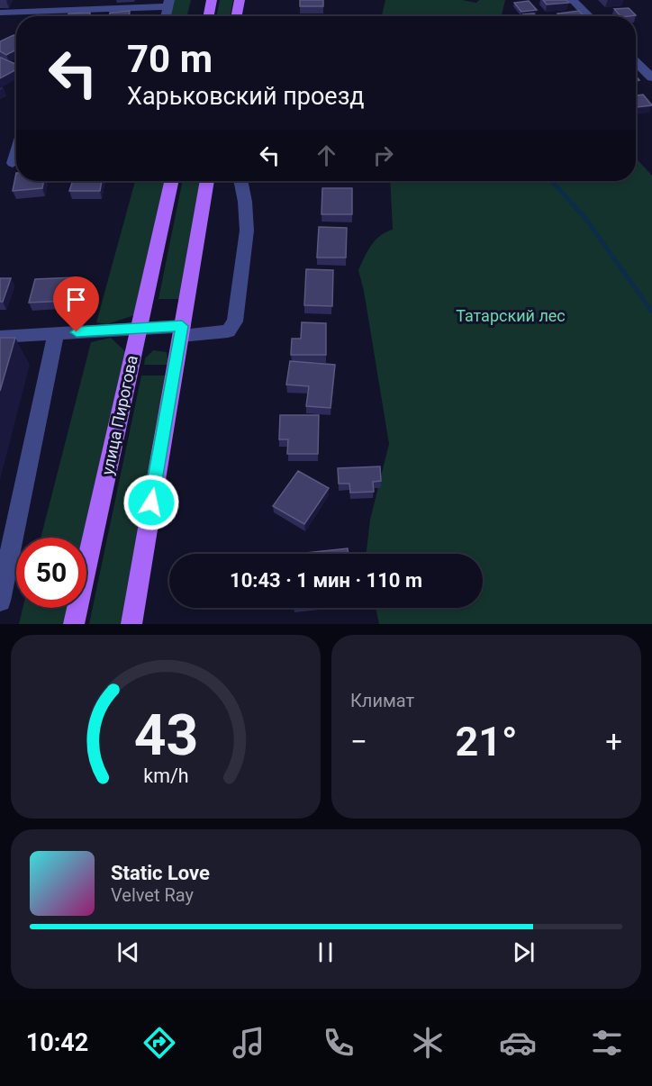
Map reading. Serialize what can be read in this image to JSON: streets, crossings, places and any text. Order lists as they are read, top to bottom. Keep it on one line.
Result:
{"streets":{"main road":["улица Пирогова"]},"parks":["Татарский лес"],"page":{"turn":["70 m","Харьковский проезд"],"limit":"50","trip":"10:43 · 1 мин · 110 m","tile":"Климат","heat":["−","21°","+"],"song":["Static Love","Velvet Ray"],"tabs":"10:42","gauge":["43","km/h"]}}
